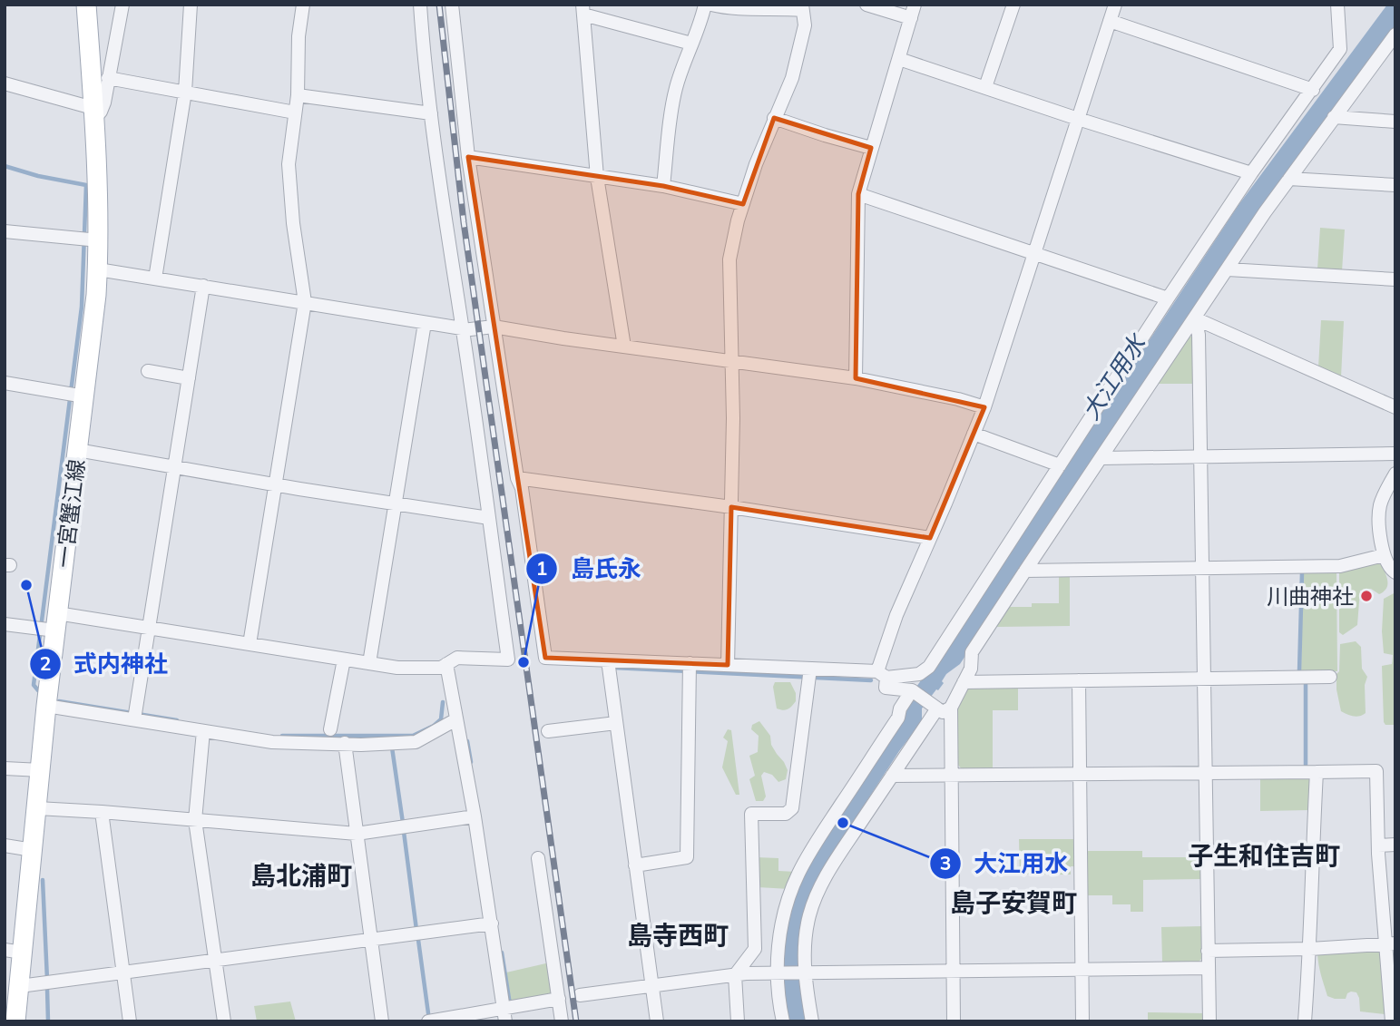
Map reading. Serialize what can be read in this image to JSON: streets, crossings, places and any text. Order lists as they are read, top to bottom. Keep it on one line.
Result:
{"streets":{"main road":["一宮蟹江線"]},"districts":["子生和住吉町","島北浦町","島子安賀町","島寺西町"],"water":["大江用水"],"places":["式内神社","川曲神社","島氏永","大江用水"]}
